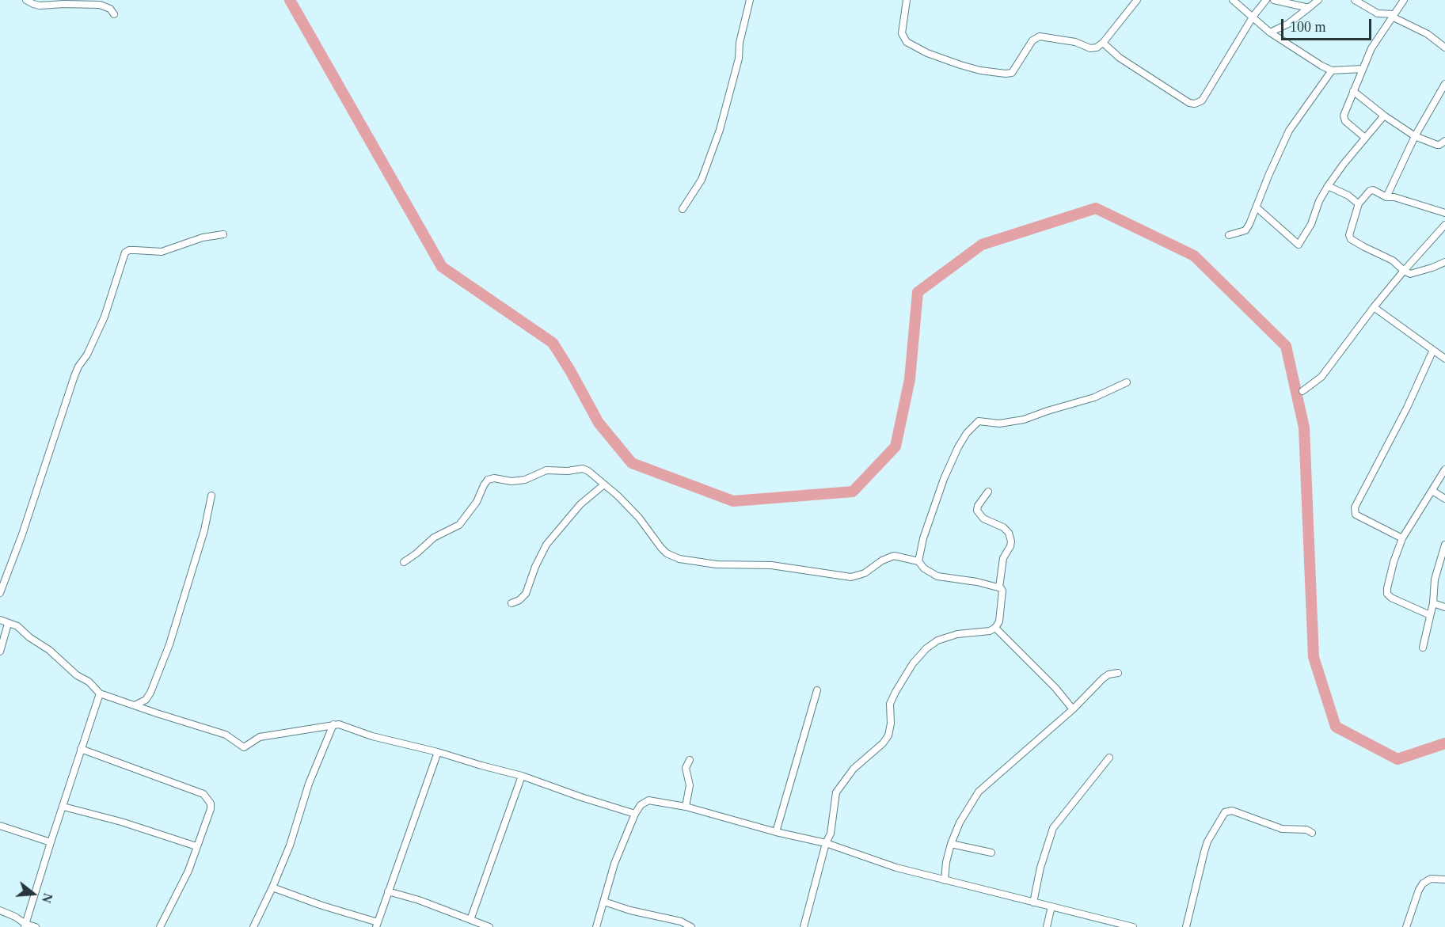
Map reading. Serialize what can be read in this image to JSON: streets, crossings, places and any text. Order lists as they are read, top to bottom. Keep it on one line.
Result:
{"scale_bar":"100 m","north":"right"}
